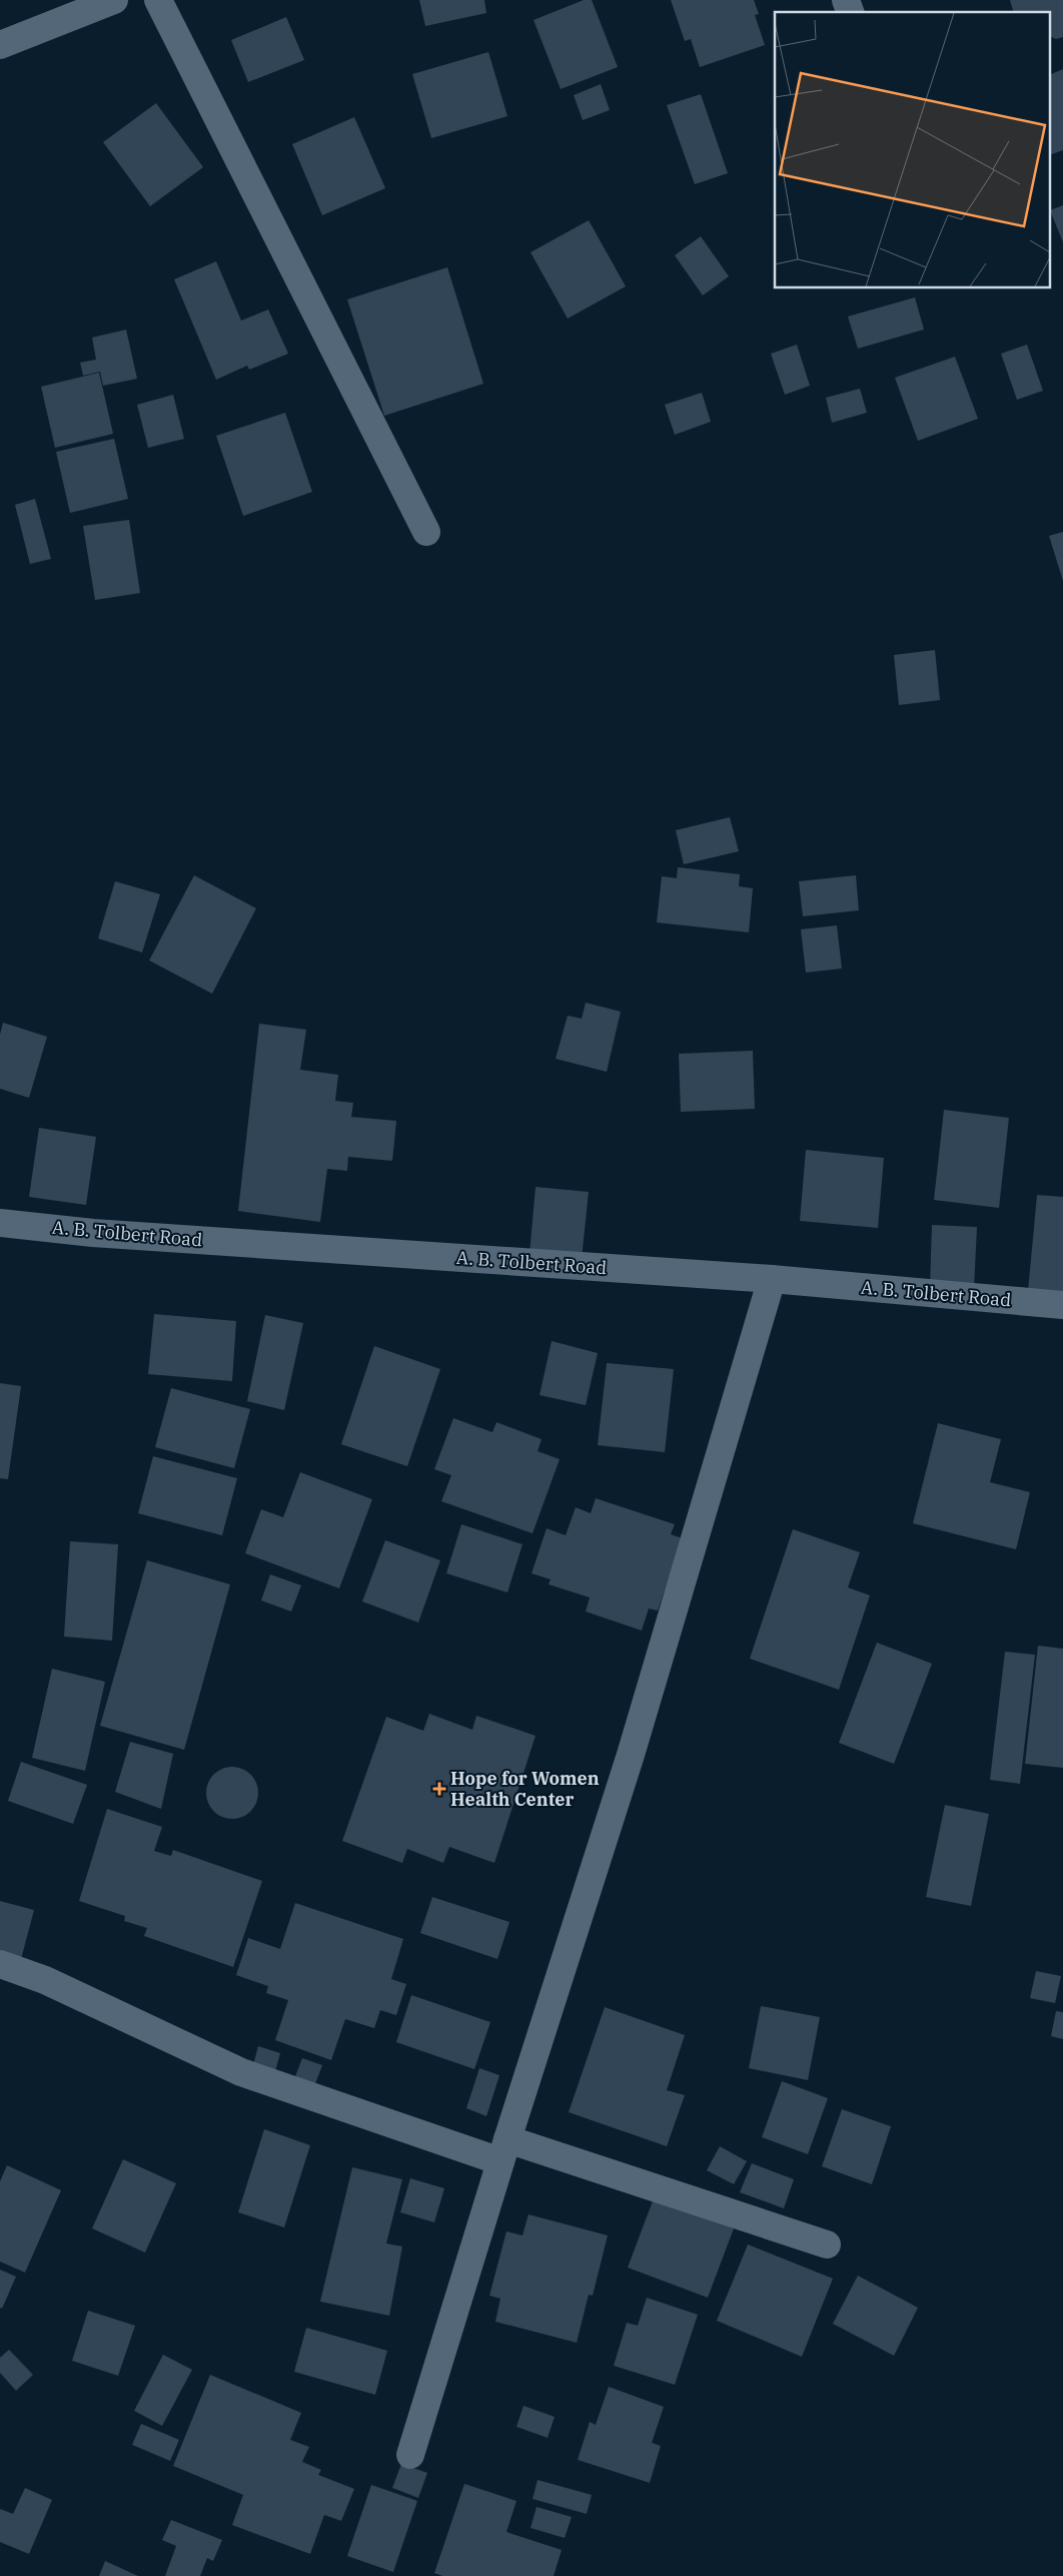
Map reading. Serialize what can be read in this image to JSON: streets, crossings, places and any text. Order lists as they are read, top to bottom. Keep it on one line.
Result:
{"streets":{"street":["A. B. Tolbert Road"]},"places":{"health":["Hope for Women Health Center"]}}
